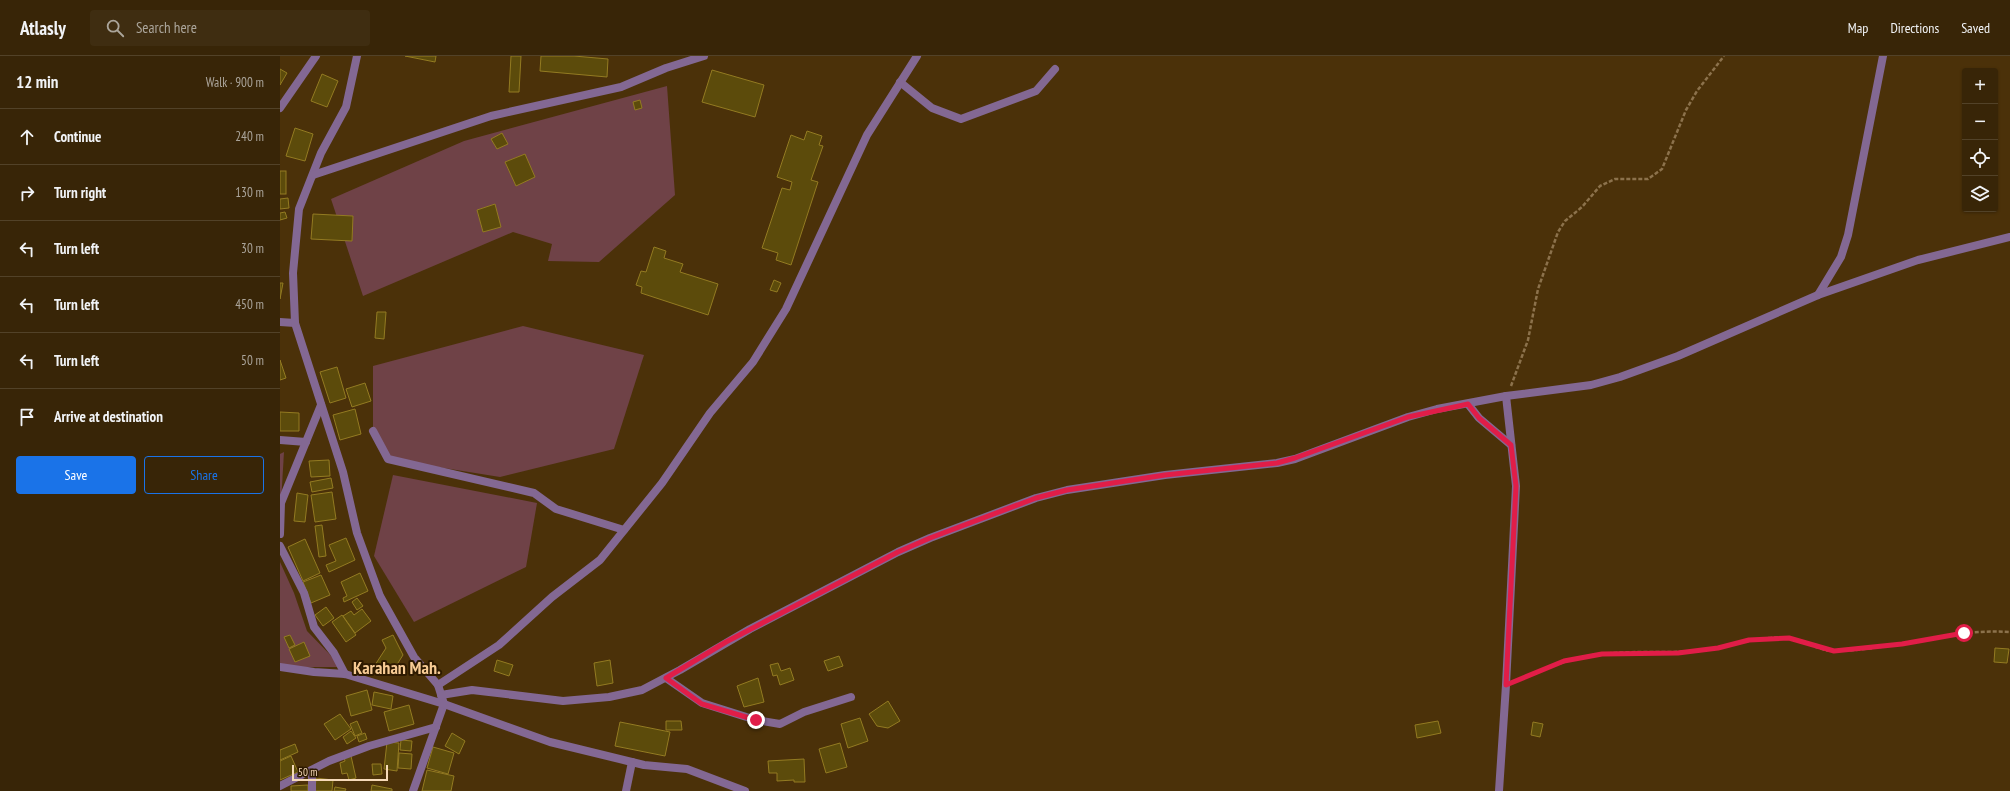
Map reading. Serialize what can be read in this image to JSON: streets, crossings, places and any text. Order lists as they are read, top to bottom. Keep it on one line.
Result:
{"districts":["Karahan Mah."],"scale_bar":"50 m","page":{"header":"Atlasly","search":"Search here","nav":["Map","Directions","Saved"],"heading":["12 min","Walk · 900 m"],"map_buttons":["+","−"],"list":[["Continue","240 m"],["Turn right","130 m"],["Turn left","30 m"],["Turn left","450 m"],["Turn left","50 m"],"Arrive at destination"],"buttons":["Save","Share"],"scale":"50 m"}}
